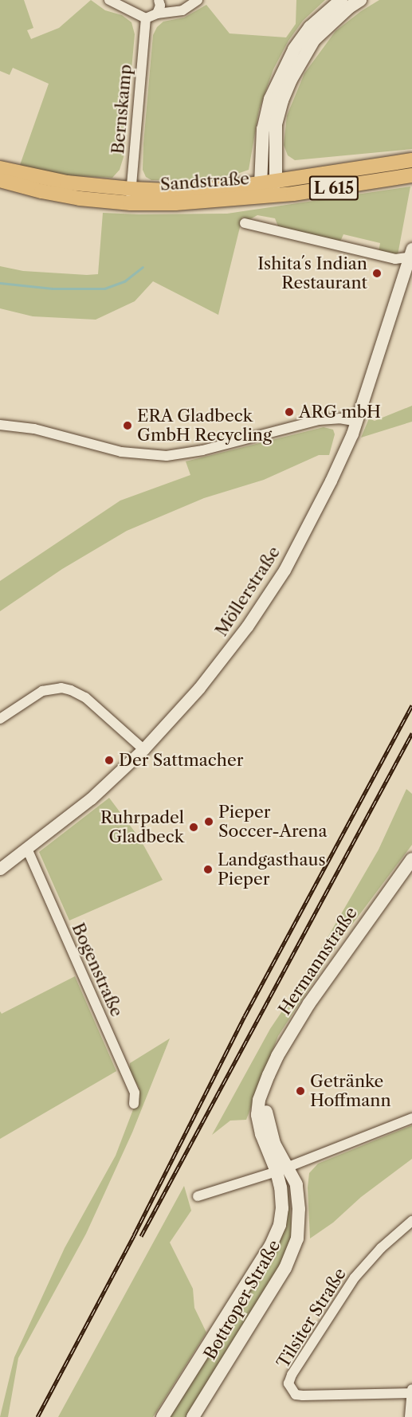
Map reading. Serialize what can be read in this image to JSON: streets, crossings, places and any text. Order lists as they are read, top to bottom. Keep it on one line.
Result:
{"streets":{"main road":["Sandstraße","L 615","Hermannstraße","Bottroper Straße"],"street":["Bernskamp","Möllerstraße","Bogenstraße","Tilsiter Straße"]},"crossings":[["Bernskamp","Sandstraße"],["Möllerstraße","Bogenstraße"],["Hermannstraße","Bottroper Straße"]],"places":["Ishita´s Indian Restaurant","ARG mbH","ERA Gladbeck GmbH Recycling","Der Sattmacher","Pieper Soccer-Arena","Ruhrpadel Gladbeck","Landgasthaus Pieper","Getränke Hoffmann"]}
